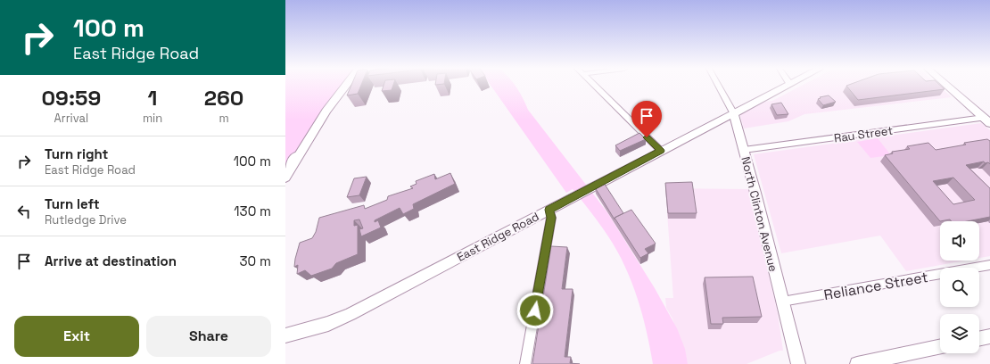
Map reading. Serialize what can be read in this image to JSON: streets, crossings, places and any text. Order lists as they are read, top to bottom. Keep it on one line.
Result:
{"streets":{"main road":["North Clinton Avenue","East Ridge Road"],"street":["Rau Street","Reliance Street"]},"crossings":[["Rau Street","North Clinton Avenue"],["North Clinton Avenue","East Ridge Road"],["North Clinton Avenue","Reliance Street"]],"page":{"turn":["100 m","East Ridge Road"],"eta":["09:59","Arrival","1","min","260","m"],"list":[{"name":"Turn right","note":"East Ridge Road","value":"100 m"},{"name":"Turn left","note":"Rutledge Drive","value":"130 m"},{"name":"Arrive at destination","value":"30 m"}],"buttons":["Exit","Share"]}}
